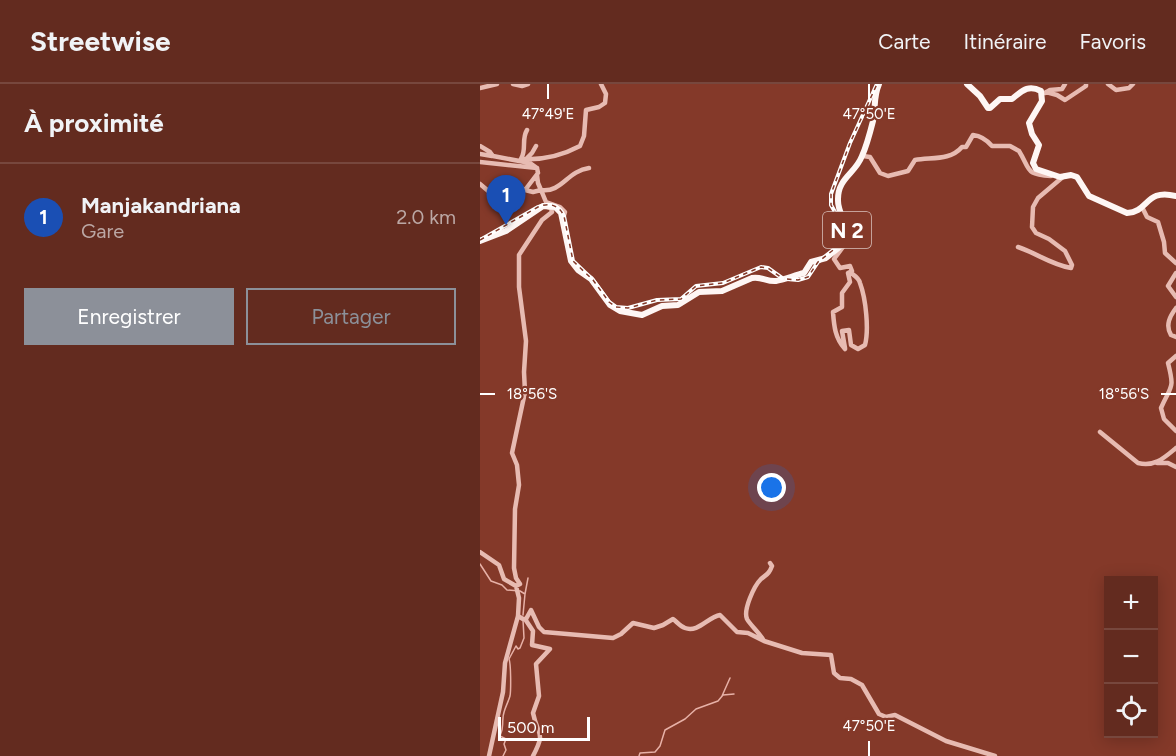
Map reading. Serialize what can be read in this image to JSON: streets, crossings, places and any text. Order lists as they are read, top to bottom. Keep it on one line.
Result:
{"streets":{"main road":["N 2"]},"scale_bar":"500 m","page":{"header":"Streetwise","nav":["Carte","Itinéraire","Favoris"],"heading":"À proximité","list":[{"mark":"1","name":"Manjakandriana","note":"Gare","value":"2.0 km"}],"pins":"1","buttons":["Enregistrer","Partager"],"map_buttons":["+","−"],"scale":"500 m"},"coordinates":["47°49'E","47°50'E","18°56'S"]}
